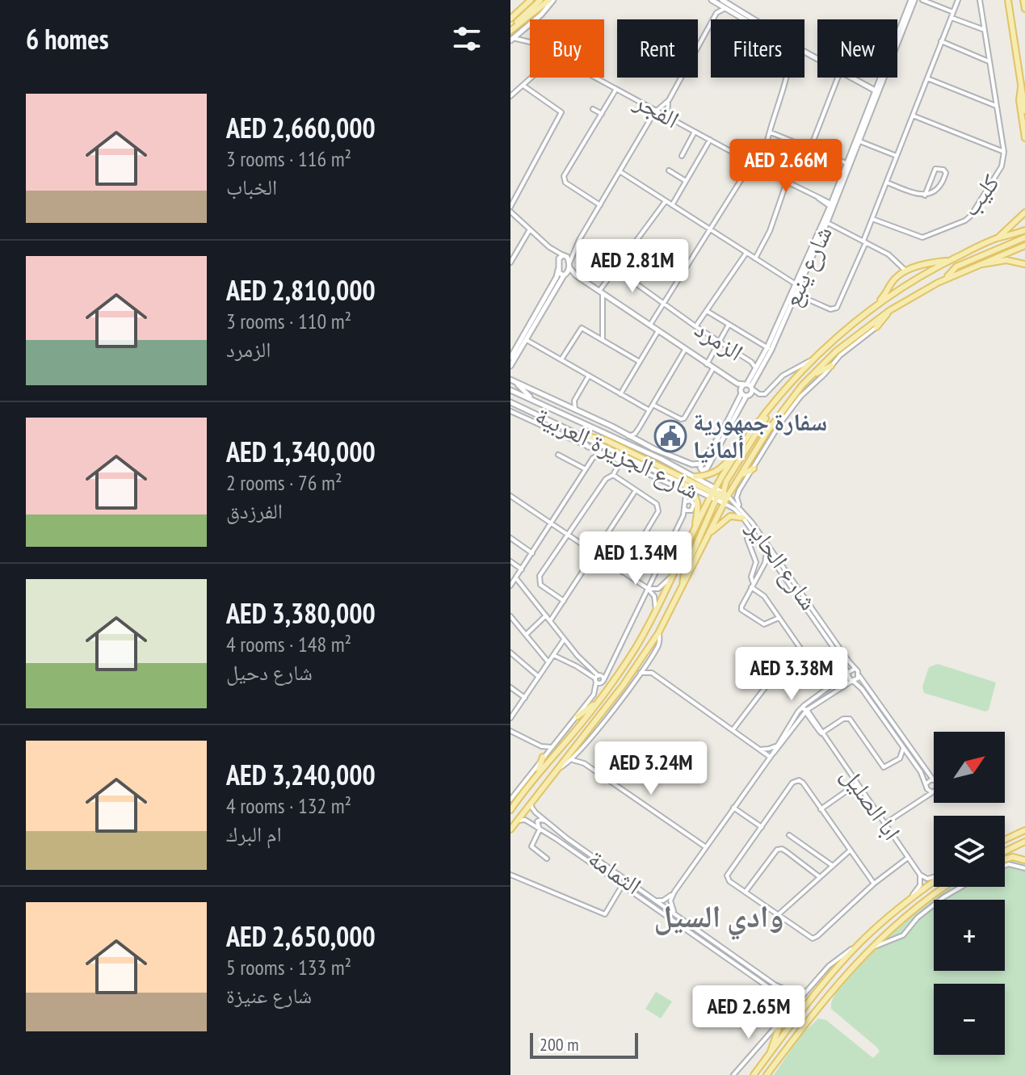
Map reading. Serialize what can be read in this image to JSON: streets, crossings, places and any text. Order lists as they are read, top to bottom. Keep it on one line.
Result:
{"streets":{"street":["الفجر","كليب","شارع ينبع","الزمرد","شارع الجزيرة العربية","شارع الحاير","ابا الصليل","الثمامة"]},"crossings":[["الفجر","شارع ينبع"],["شارع ينبع","الزمرد"],["شارع الجزيرة العربية","شارع الحاير"]],"districts":["وادي السيل"],"places":{"public building":["سفارة جمهورية ألمانيا"]},"scale_bar":"200 m","north":"top right","page":{"heading":"6 homes","chip":["Buy","Rent","Filters","New"],"list":[{"name":"AED 2,660,000","note":"3 rooms · 116 m² · الخباب"},{"name":"AED 2,810,000","note":"3 rooms · 110 m² · الزمرد"},{"name":"AED 1,340,000","note":"2 rooms · 76 m² · الفرزدق"},{"name":"AED 3,380,000","note":"4 rooms · 148 m² · شارع دحيل"},{"name":"AED 3,240,000","note":"4 rooms · 132 m² · ام البرك"},{"name":"AED 2,650,000","note":"5 rooms · 133 m² · شارع عنيزة"}],"price":["AED 2.66M","AED 2.81M","AED 1.34M","AED 3.38M","AED 3.24M","AED 2.65M"],"map_buttons":["+","−"],"scale":"200 m"}}
